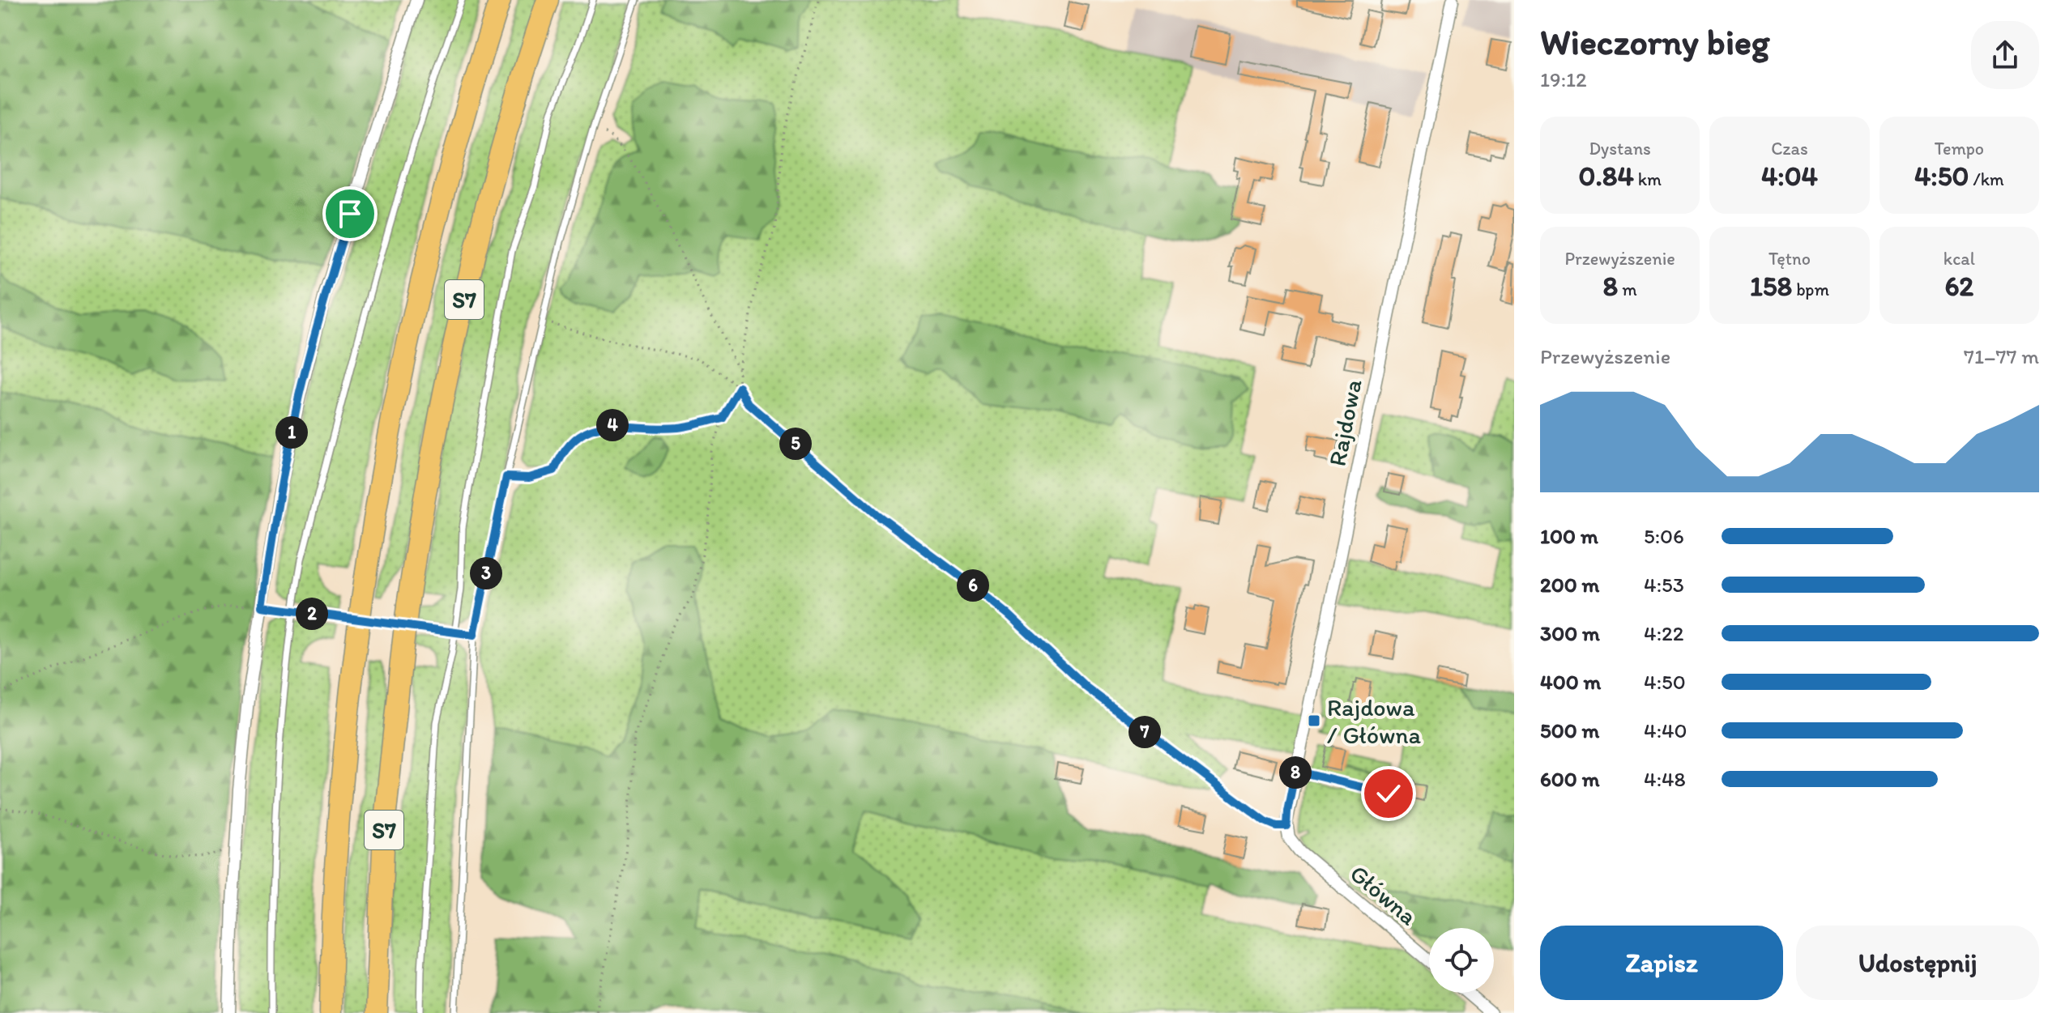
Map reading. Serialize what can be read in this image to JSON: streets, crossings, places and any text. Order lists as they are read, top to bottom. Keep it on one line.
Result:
{"streets":{"highway":["S7"],"street":["Rajdowa","Główna"]},"crossings":[["Rajdowa","Główna"]],"places":{"transit":["Rajdowa / Główna"]},"page":{"heading":["Wieczorny bieg","19:12"],"stats":[["Dystans","0.84 km"],["Czas","4:04"],["Tempo","4:50 /km"],["Przewyższenie","8 m"],["Tętno","158 bpm"],["kcal","62"]],"chart":["Przewyższenie","71–77 m"],"pins":["4","1","5","3","6","2","7","8"],"list":[{"name":"100 m","note":"5:06"},{"name":"200 m","note":"4:53"},{"name":"300 m","note":"4:22"},{"name":"400 m","note":"4:50"},{"name":"500 m","note":"4:40"},{"name":"600 m","note":"4:48"}],"buttons":["Zapisz","Udostępnij"]}}
